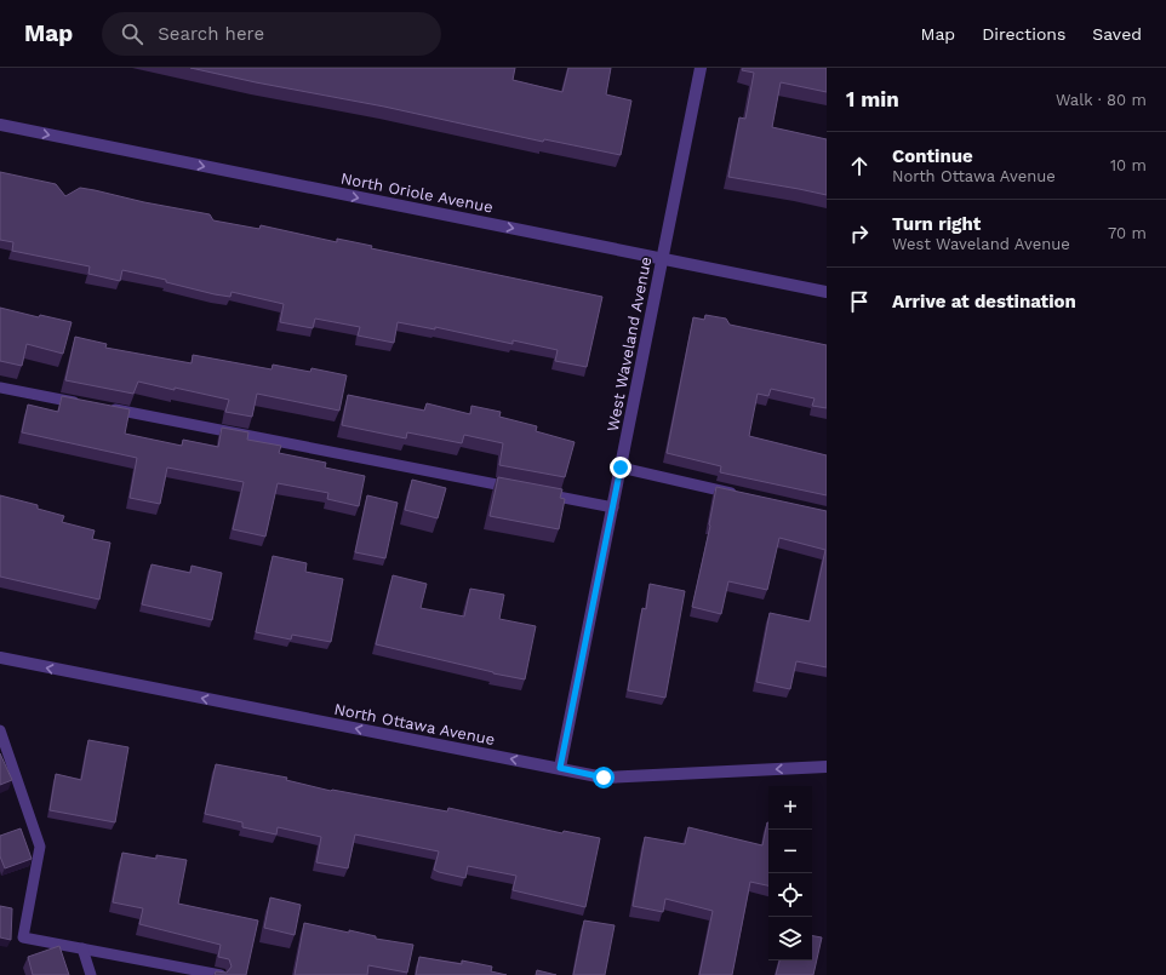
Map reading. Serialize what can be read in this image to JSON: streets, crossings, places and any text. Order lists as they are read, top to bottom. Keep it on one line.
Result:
{"streets":{"street":["North Oriole Avenue","West Waveland Avenue","North Ottawa Avenue"]},"crossings":[["North Oriole Avenue","West Waveland Avenue"],["West Waveland Avenue","North Ottawa Avenue"]],"one_way":["North Oriole Avenue","North Ottawa Avenue"],"page":{"header":"Map","search":"Search here","nav":["Map","Directions","Saved"],"heading":["1 min","Walk · 80 m"],"list":[["Continue","North Ottawa Avenue","10 m"],["Turn right","West Waveland Avenue","70 m"],"Arrive at destination"],"map_buttons":["+","−"]}}
